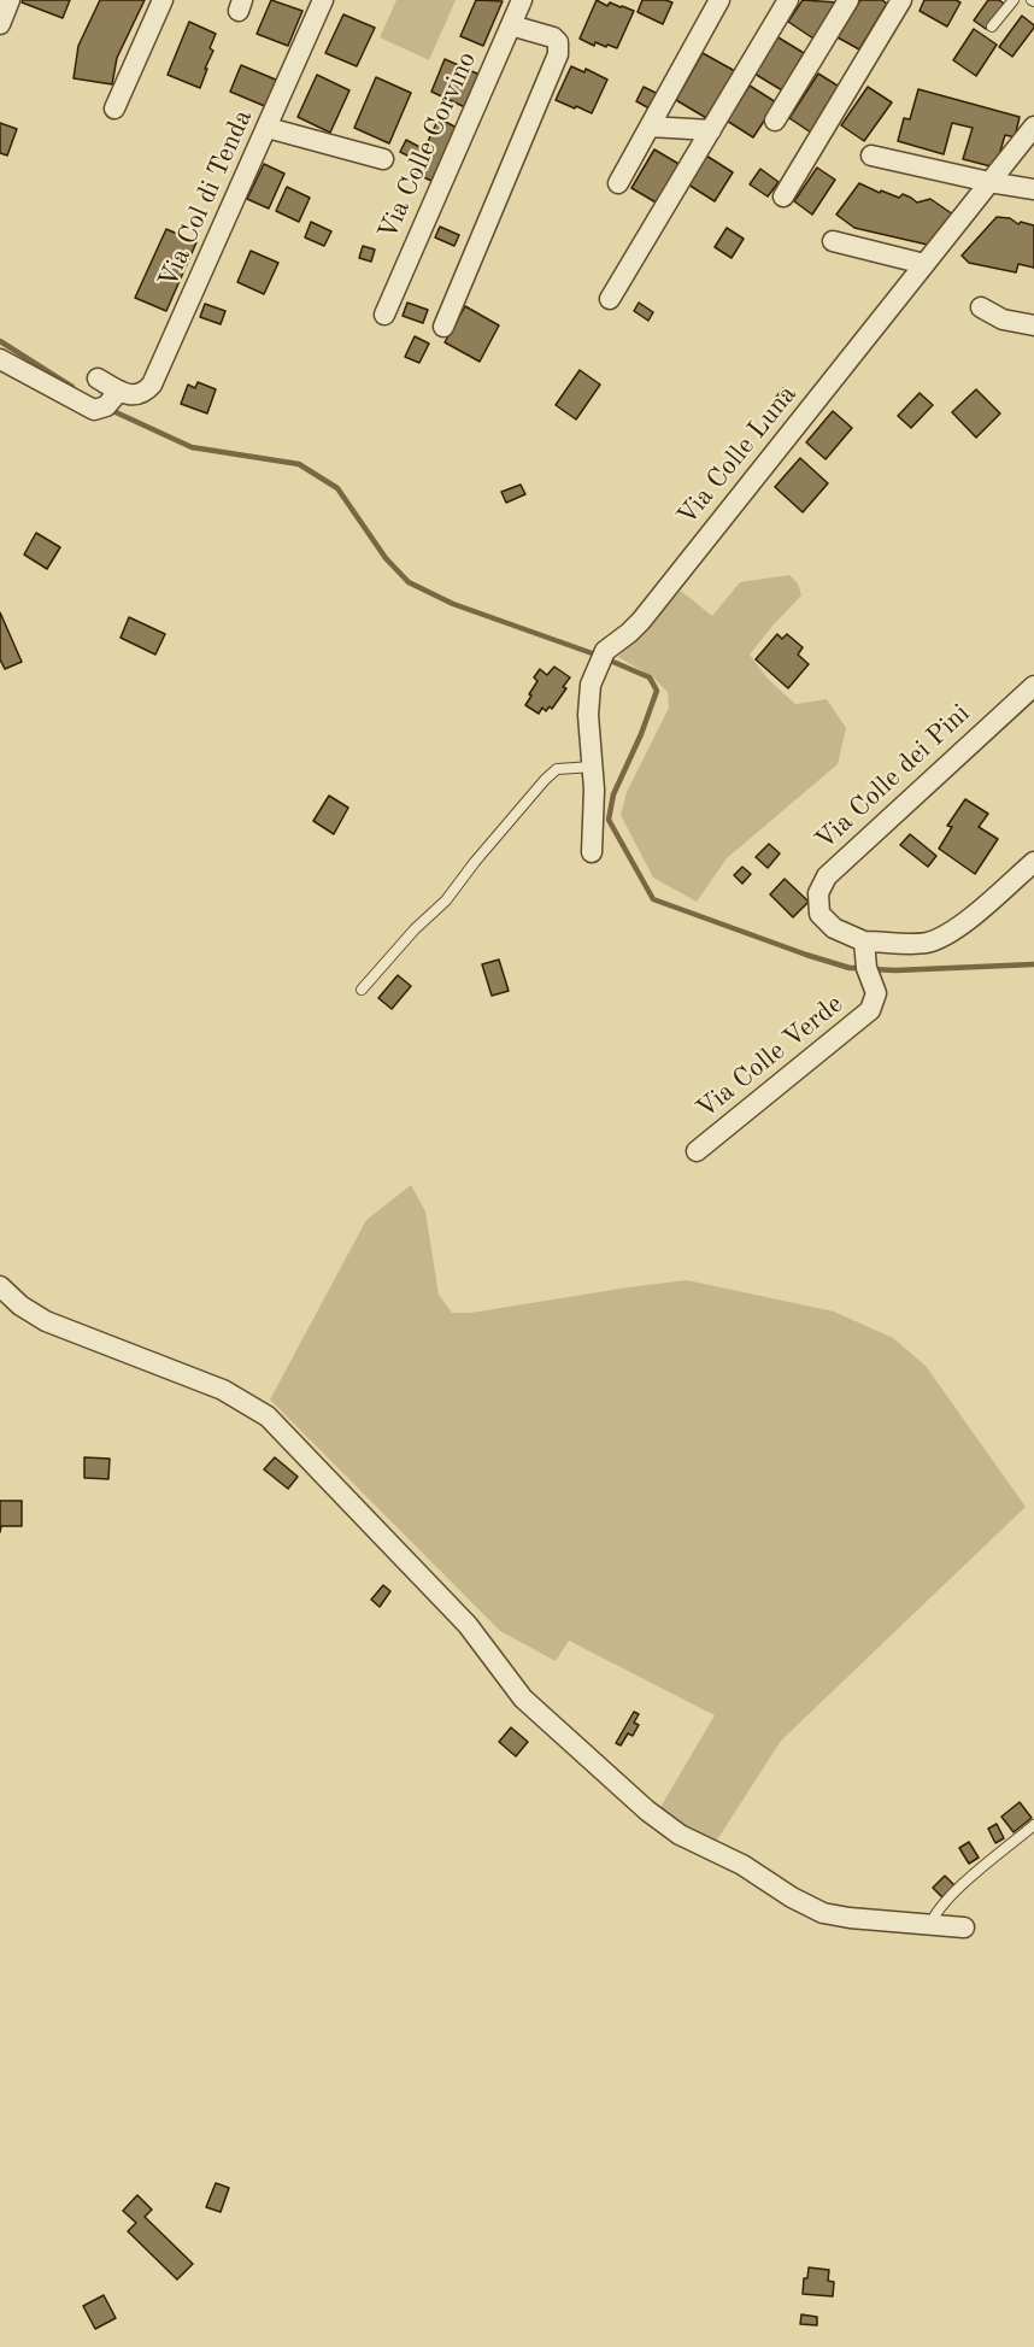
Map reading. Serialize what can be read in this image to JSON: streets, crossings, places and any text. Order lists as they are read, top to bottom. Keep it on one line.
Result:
{"streets":{"street":["Via Colle Corvino","Via Col di Tenda","Via Colle Luna","Via Colle dei Pini","Via Colle Verde"]},"crossings":[["Via Colle dei Pini","Via Colle Verde"]]}
